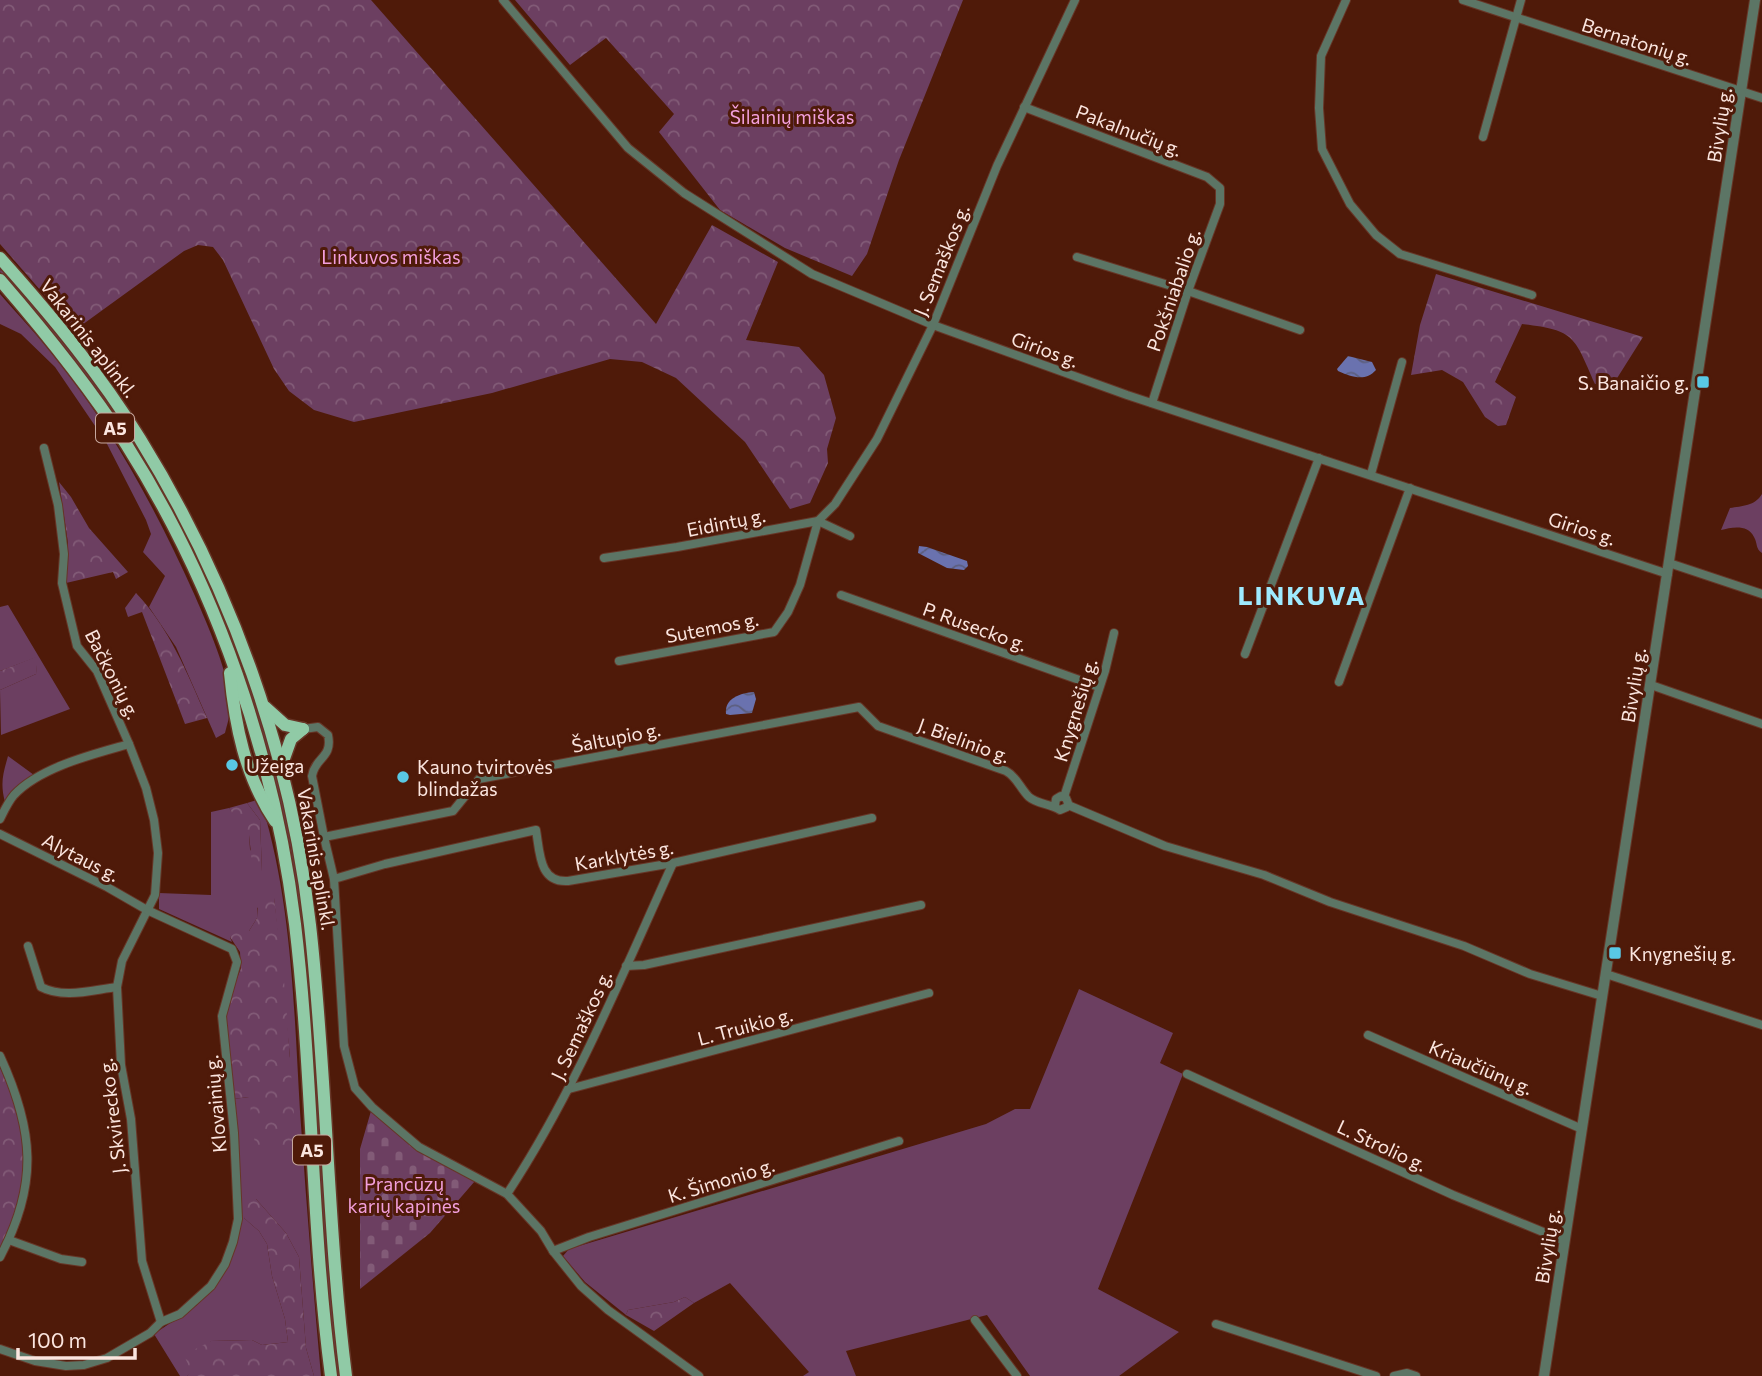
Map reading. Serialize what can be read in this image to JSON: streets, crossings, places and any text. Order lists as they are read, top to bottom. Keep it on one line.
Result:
{"streets":{"highway":["Vakarinis aplinkl.","A5"],"street":["Bernatonių g.","Bivylių g.","Pakalnučių g.","J. Semaškos g.","Pokšniabalio g.","Girios g.","Eidintų g.","P. Rusecko g.","Sutemos g.","Bačkonių g.","Knygnešių g.","Šaltupio g.","J. Bielinio g.","Karklytės g.","Alytaus g.","L. Truikio g.","Kriaučiūnų g.","Klovainių g.","J. Skvirecko g.","L. Strolio g.","K. Šimonio g."]},"crossings":[["Bernatonių g.","Bivylių g."],["Bivylių g.","Girios g."],["Bivylių g.","Kriaučiūnų g."],["Bivylių g.","L. Strolio g."],["Pakalnučių g.","J. Semaškos g."],["Pakalnučių g.","Pokšniabalio g."],["J. Semaškos g.","Girios g."],["J. Semaškos g.","Eidintų g."],["J. Semaškos g.","Sutemos g."],["J. Semaškos g.","Karklytės g."],["J. Semaškos g.","L. Truikio g."],["Pokšniabalio g.","Girios g."],["Eidintų g.","Sutemos g."],["P. Rusecko g.","Knygnešių g."],["Bačkonių g.","Alytaus g."],["Bačkonių g.","Klovainių g."],["Bačkonių g.","J. Skvirecko g."],["Knygnešių g.","J. Bielinio g."],["Šaltupio g.","J. Bielinio g."],["Alytaus g.","Klovainių g."],["Alytaus g.","J. Skvirecko g."],["Klovainių g.","J. Skvirecko g."]],"districts":["LINKUVA"],"parks":["Šilainių miškas","Linkuvos miškas","Prancūzų karių kapinės"],"places":{"transit":["S. Banaičio g.","Knygnešių g."],"other":["Užeiga","Kauno tvirtovės blindažas"]},"scale_bar":"100 m"}
